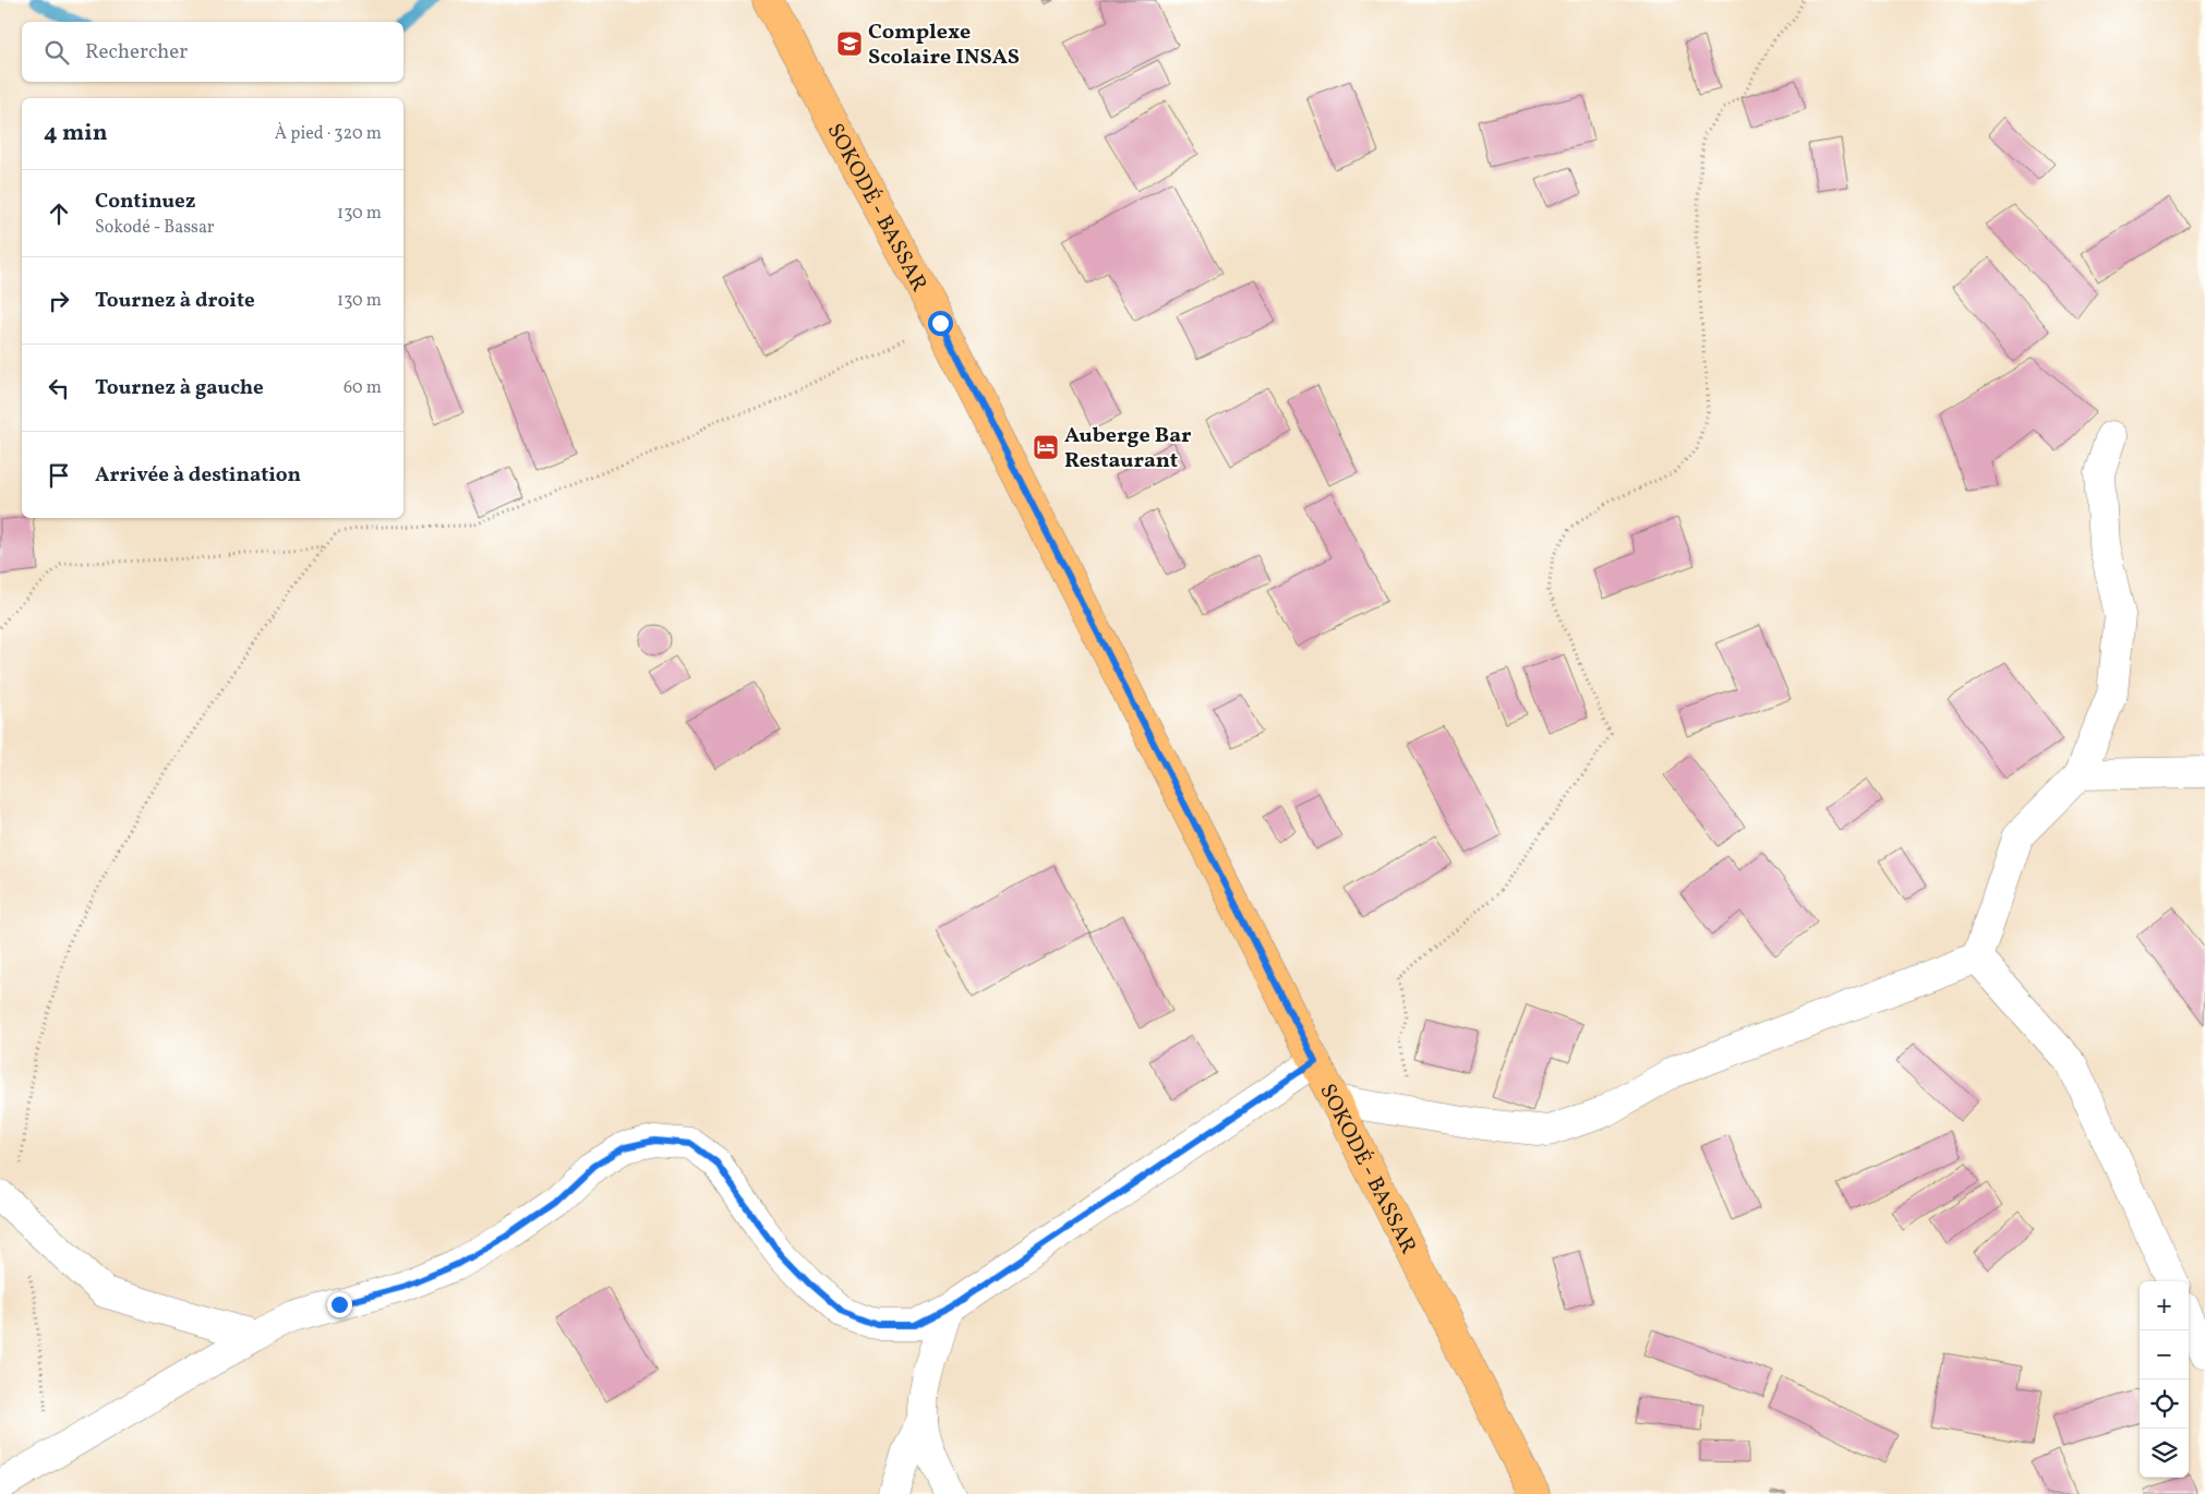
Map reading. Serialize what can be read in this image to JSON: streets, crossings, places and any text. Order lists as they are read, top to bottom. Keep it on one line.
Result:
{"streets":{"main road":["SOKODÉ - BASSAR"]},"places":{"school or university":["Complexe Scolaire INSAS"],"hotel":["Auberge Bar Restaurant"]},"page":{"search":"Rechercher","heading":["4 min","À pied · 320 m"],"list":[["Continuez","Sokodé - Bassar","130 m"],["Tournez à droite","130 m"],["Tournez à gauche","60 m"],"Arrivée à destination"],"map_buttons":["+","−"]}}
